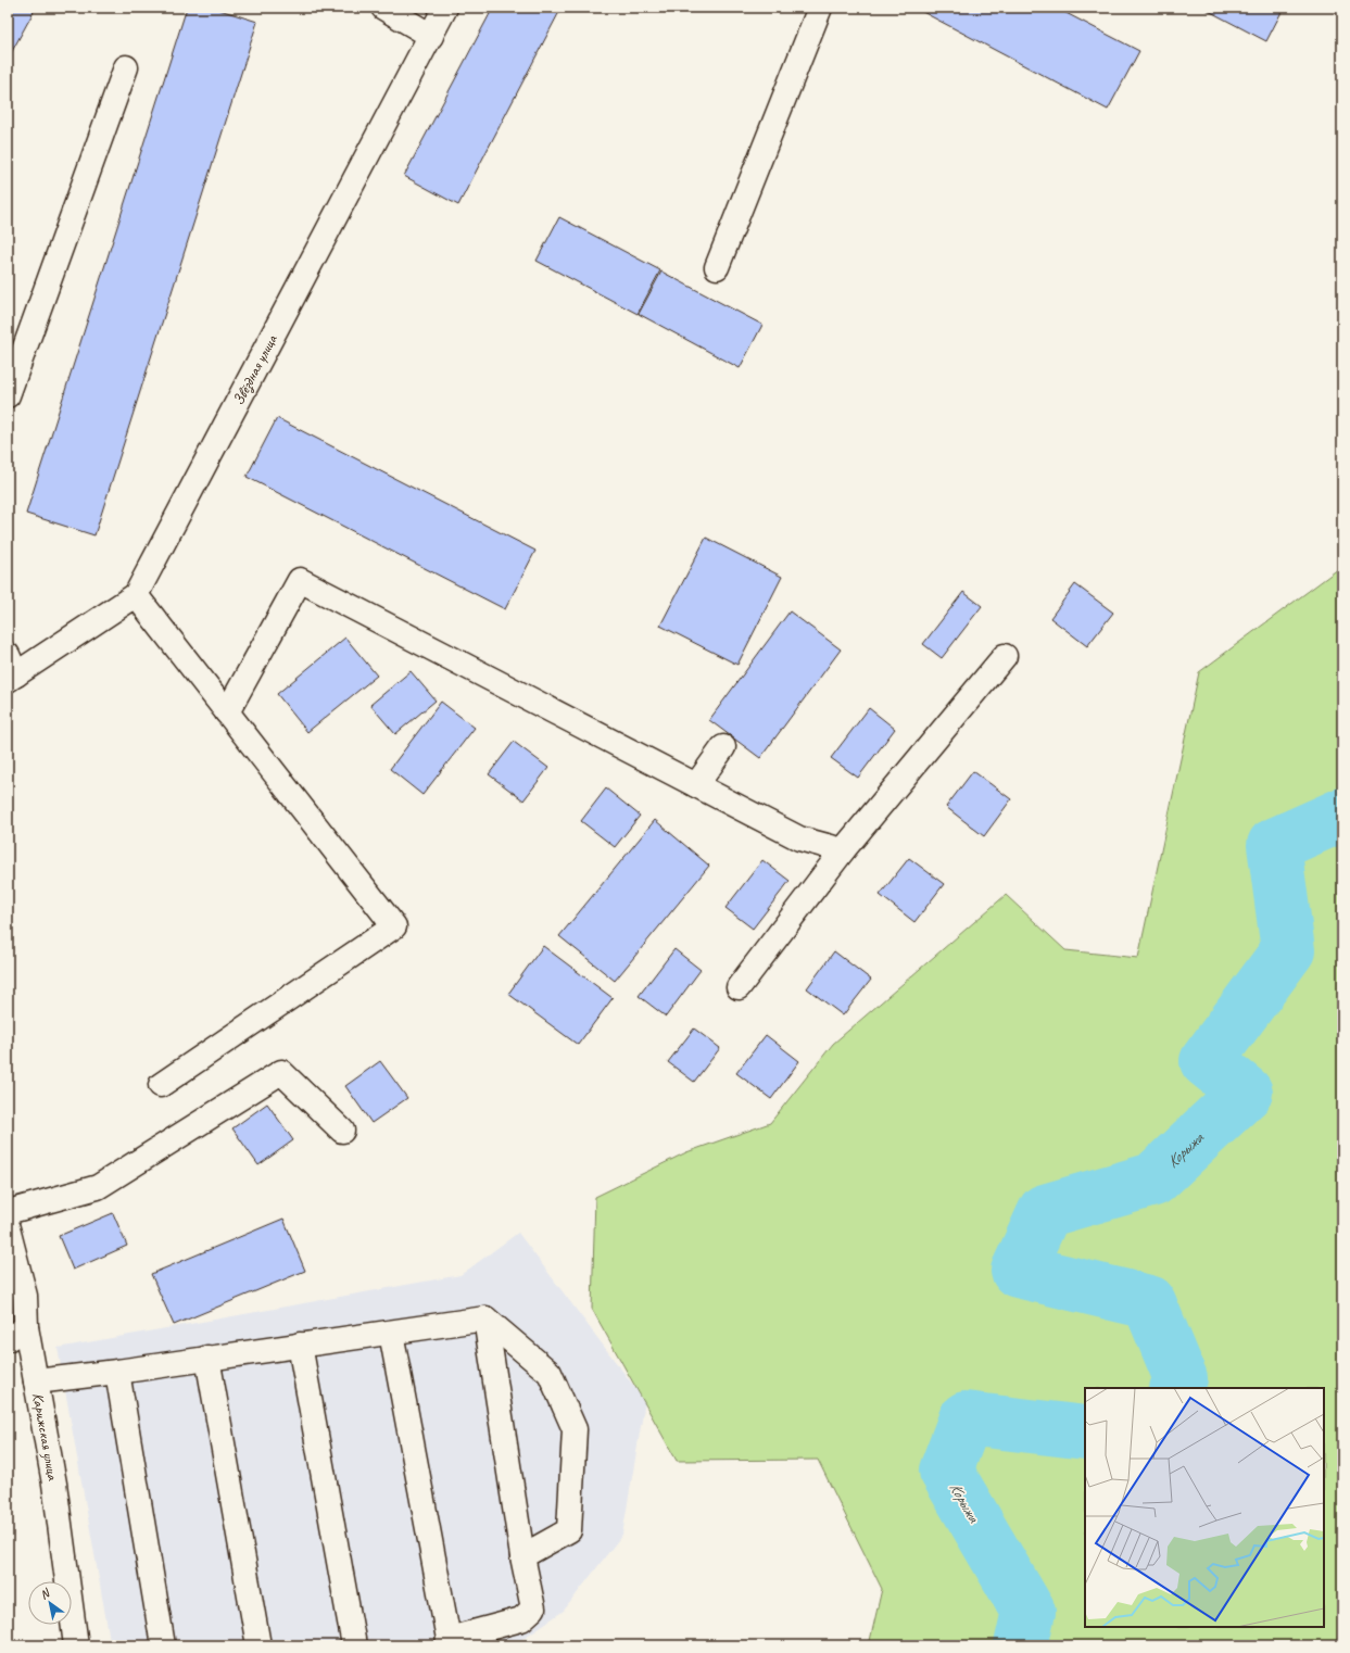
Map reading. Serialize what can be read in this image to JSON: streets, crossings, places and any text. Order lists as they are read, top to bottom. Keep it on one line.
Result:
{"streets":{"street":["Звёздная улица","Карижская улица"]},"water":["Корыжа"],"north":"top left"}
